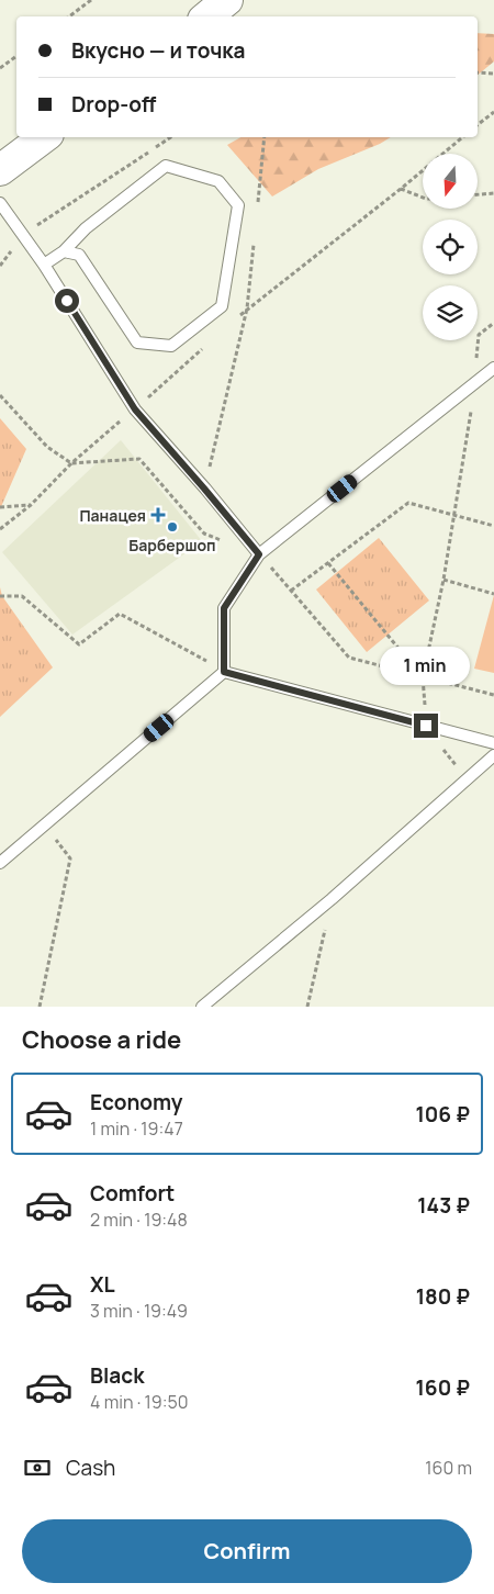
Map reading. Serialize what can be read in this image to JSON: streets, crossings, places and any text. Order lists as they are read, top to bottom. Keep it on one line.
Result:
{"places":{"health":["Панацея"],"other":["Барбершоп"]},"north":"bottom","page":{"banner":["Вкусно — и точка","Drop-off"],"bubble":"1 min","heading":"Choose a ride","list":[{"name":"Economy","note":"1 min · 19:47","value":"106 ₽"},{"name":"Comfort","note":"2 min · 19:48","value":"143 ₽"},{"name":"XL","note":"3 min · 19:49","value":"180 ₽"},{"name":"Black","note":"4 min · 19:50","value":"160 ₽"}],"pay":["Cash","160 m"],"buttons":"Confirm"}}
